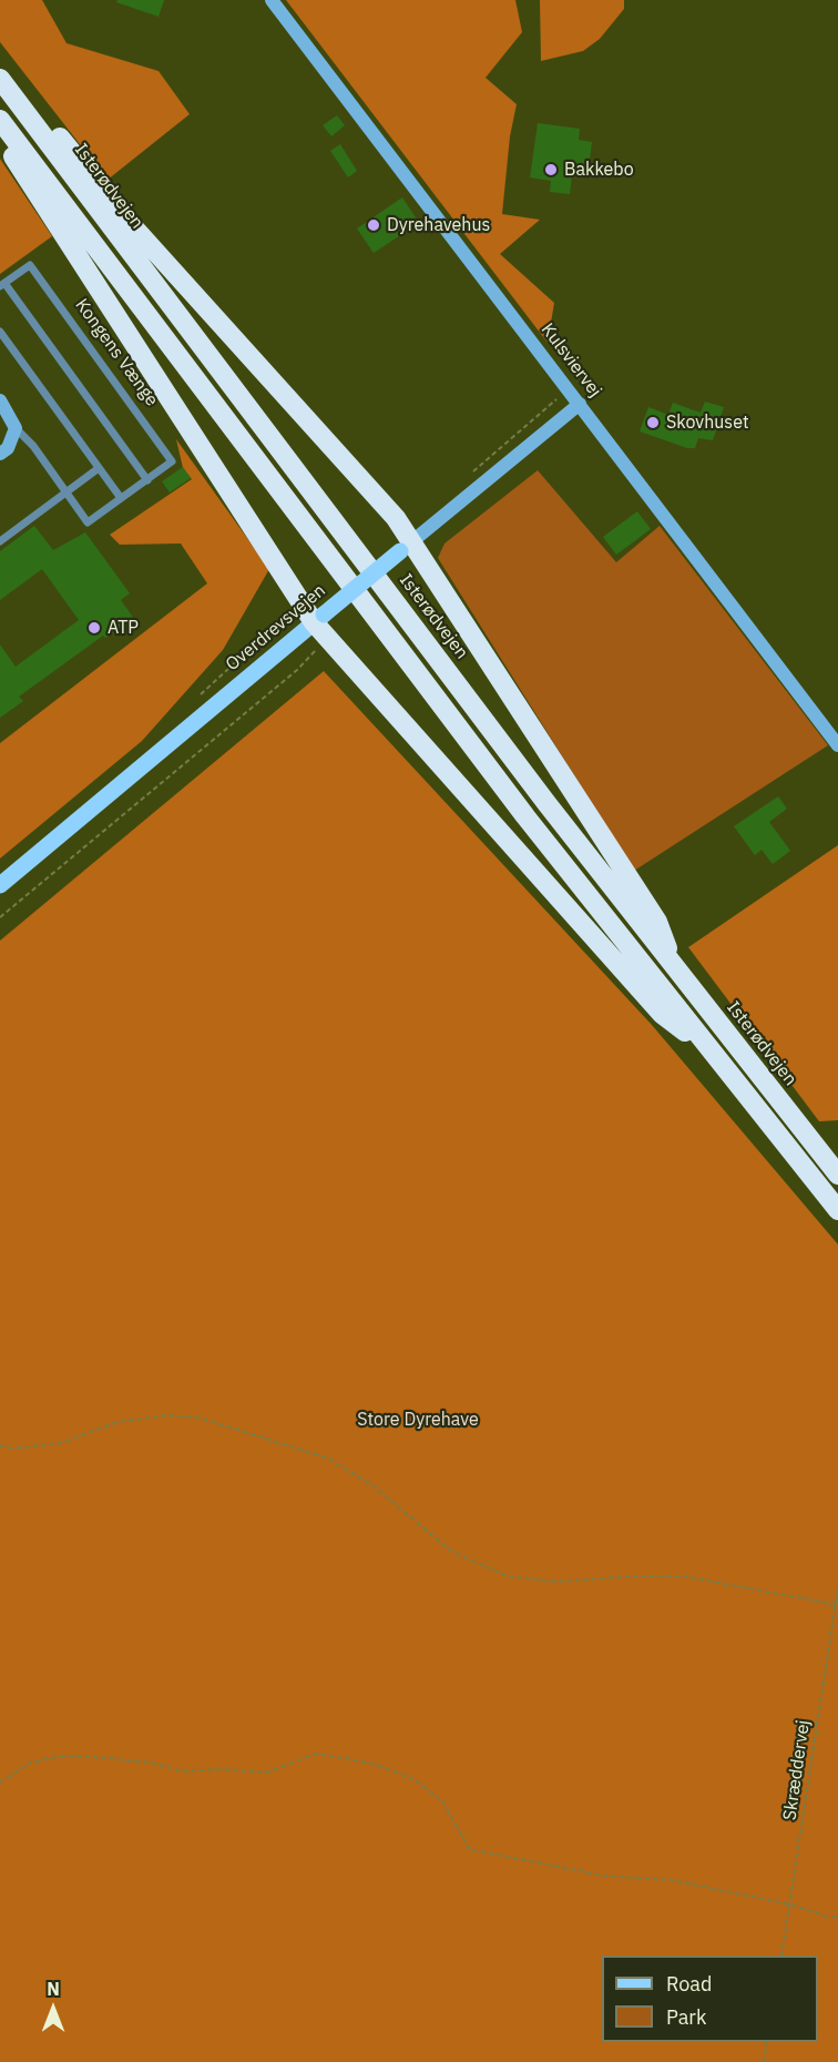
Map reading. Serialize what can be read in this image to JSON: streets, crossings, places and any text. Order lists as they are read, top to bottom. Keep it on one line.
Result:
{"streets":{"highway":["Isterødvejen"],"main road":["Overdrevsvejen"],"street":["Kulsviervej"],"lane":["Kongens Vænge"],"path":["Skræddervej"]},"crossings":[["Kulsviervej","Overdrevsvejen"]],"parks":["Store Dyrehave"],"places":["Bakkebo","Dyrehavehus","Skovhuset","ATP"],"legend":["Road","Park"],"north":"top"}
